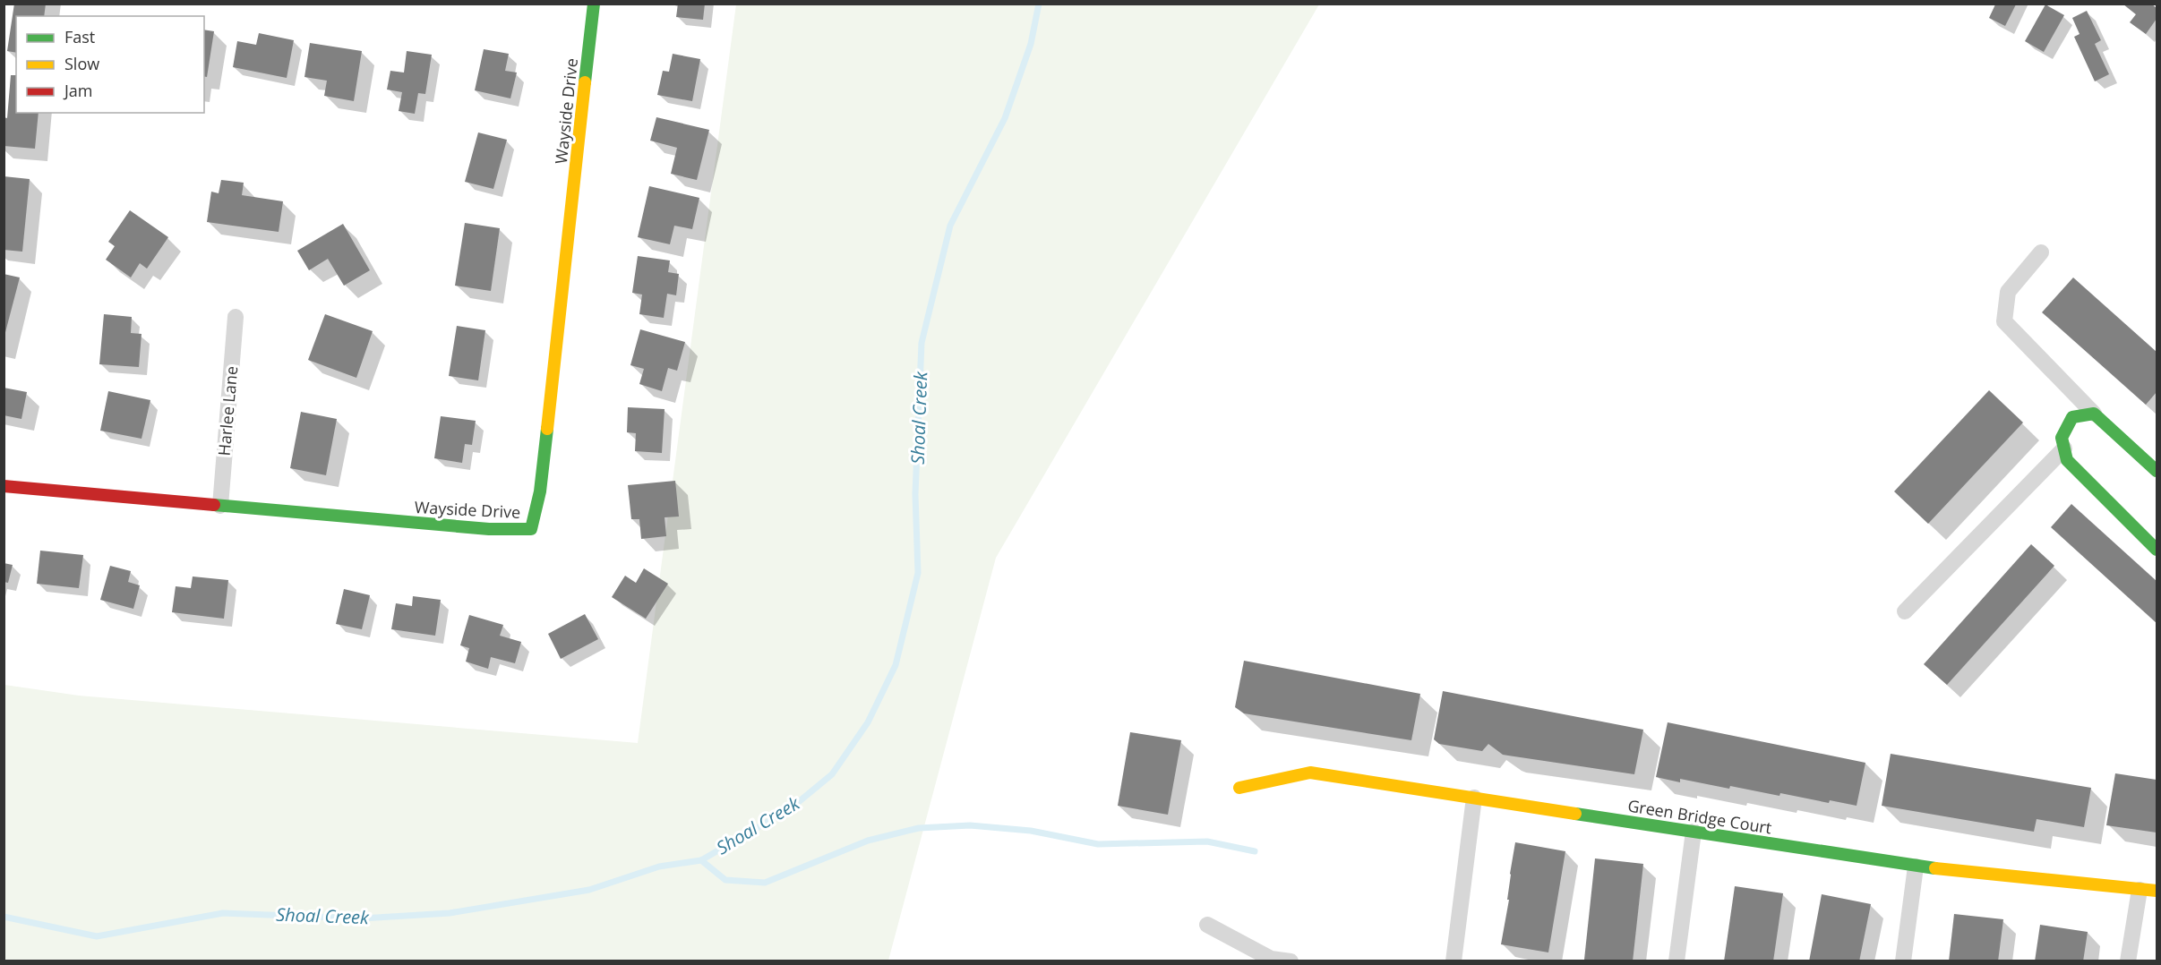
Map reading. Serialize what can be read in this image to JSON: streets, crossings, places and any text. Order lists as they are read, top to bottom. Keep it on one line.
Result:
{"streets":{"street":["Wayside Drive","Harlee Lane","Green Bridge Court"]},"crossings":[["Wayside Drive","Harlee Lane"]],"water":["Shoal Creek"],"legend":["Fast","Slow","Jam"]}
